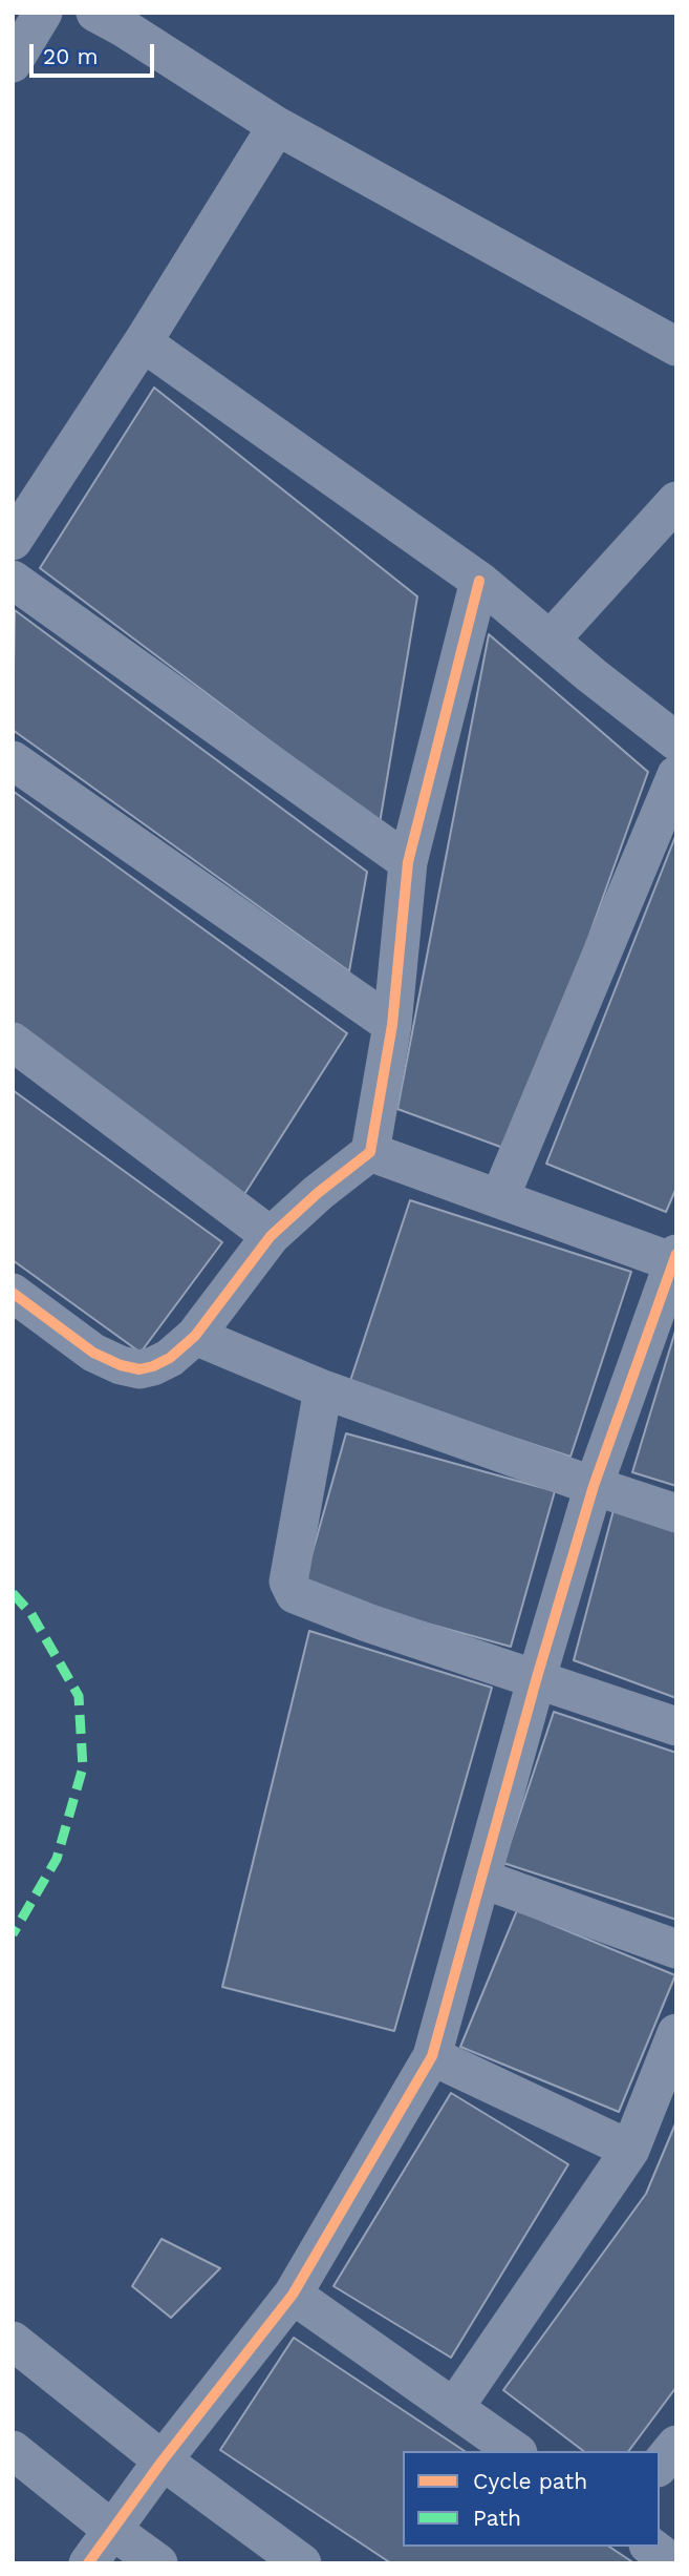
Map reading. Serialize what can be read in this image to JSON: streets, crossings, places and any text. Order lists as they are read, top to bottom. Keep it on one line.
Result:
{"legend":["Cycle path","Path"],"scale_bar":"20 m"}
